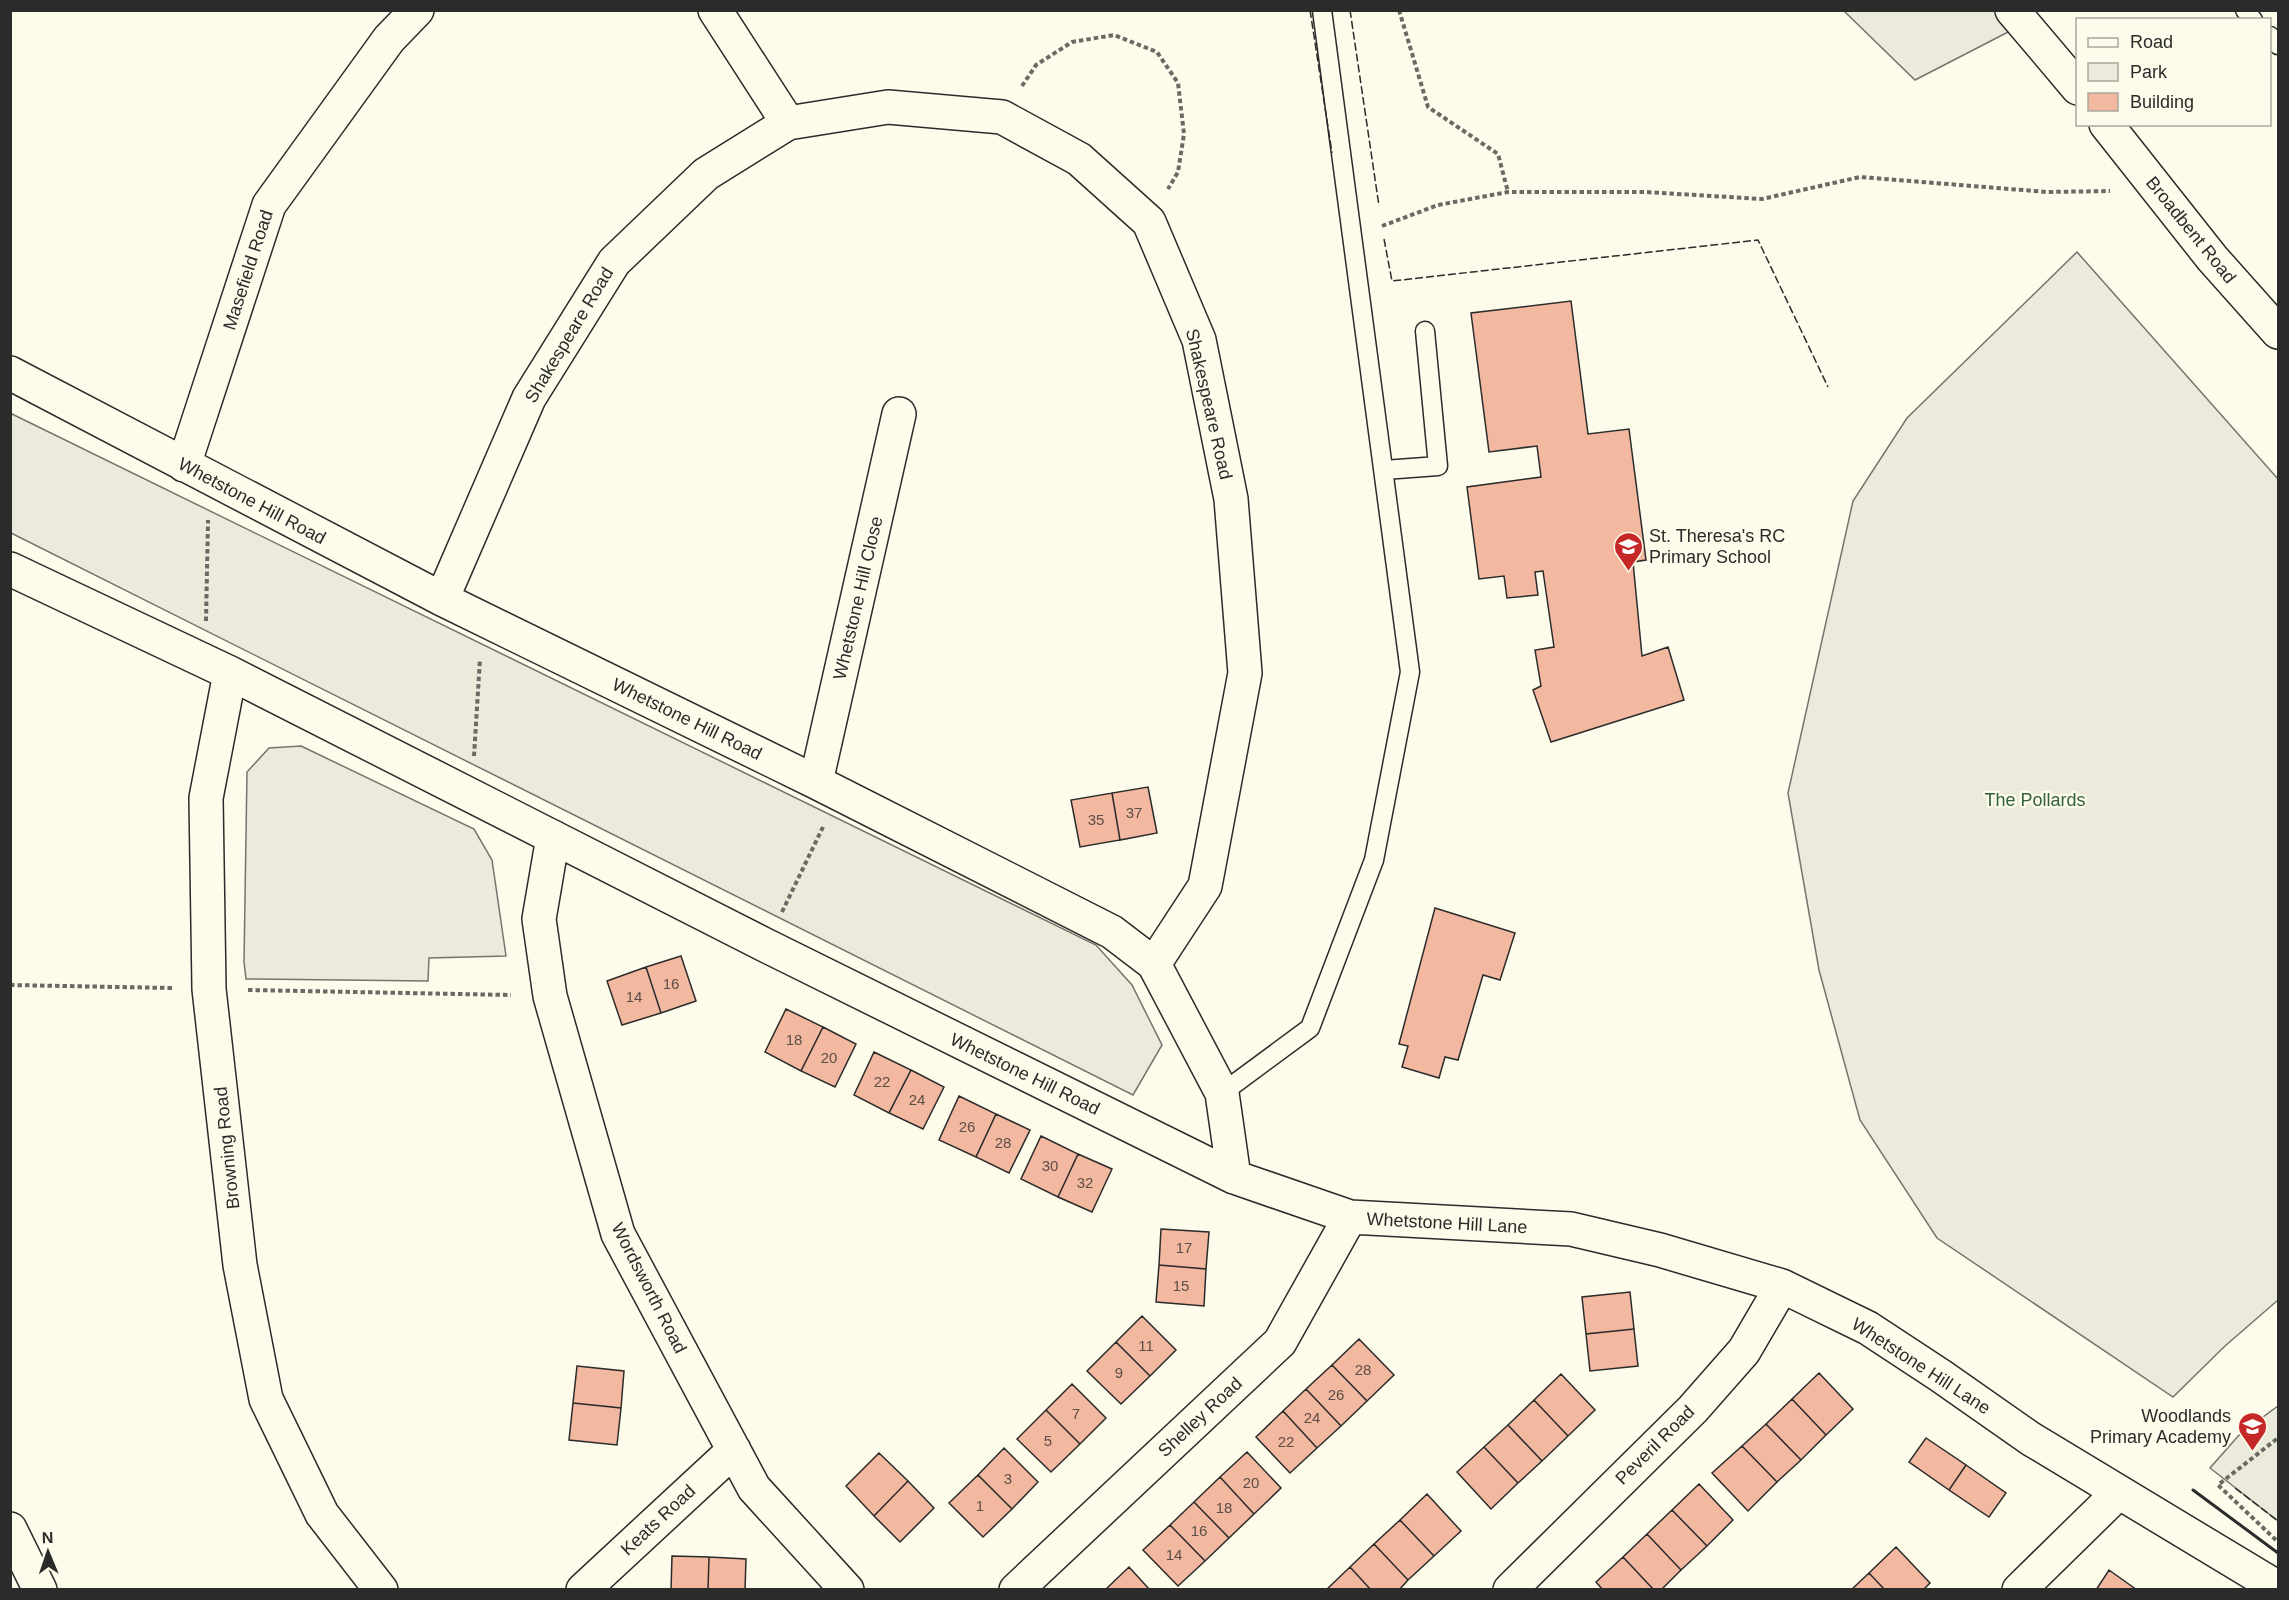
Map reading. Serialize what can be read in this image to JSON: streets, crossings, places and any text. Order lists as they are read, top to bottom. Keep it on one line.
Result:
{"streets":{"street":["Broadbent Road","Masefield Road","Shakespeare Road","Whetstone Hill Road","Whetstone Hill Close","Browning Road","Whetstone Hill Lane","Wordsworth Road","Shelley Road","Peveril Road","Keats Road"]},"crossings":[["Masefield Road","Whetstone Hill Road"],["Shakespeare Road","Whetstone Hill Road"],["Whetstone Hill Road","Whetstone Hill Close"],["Whetstone Hill Road","Browning Road"],["Whetstone Hill Road","Whetstone Hill Lane"],["Whetstone Hill Road","Wordsworth Road"],["Whetstone Hill Road","Shelley Road"],["Whetstone Hill Lane","Shelley Road"],["Whetstone Hill Lane","Peveril Road"],["Wordsworth Road","Keats Road"]],"parks":["The Pollards"],"places":{"school or university":["St. Theresa's RC Primary School","Woodlands Primary Academy"]},"house_numbers":["37","35","16","14","18","20","22","24","26","28","30","32","17","15","11","28","9","26","7","24","5","22","3","20","1","18","16","14"],"legend":["Road","Park","Building"],"north":"top"}
